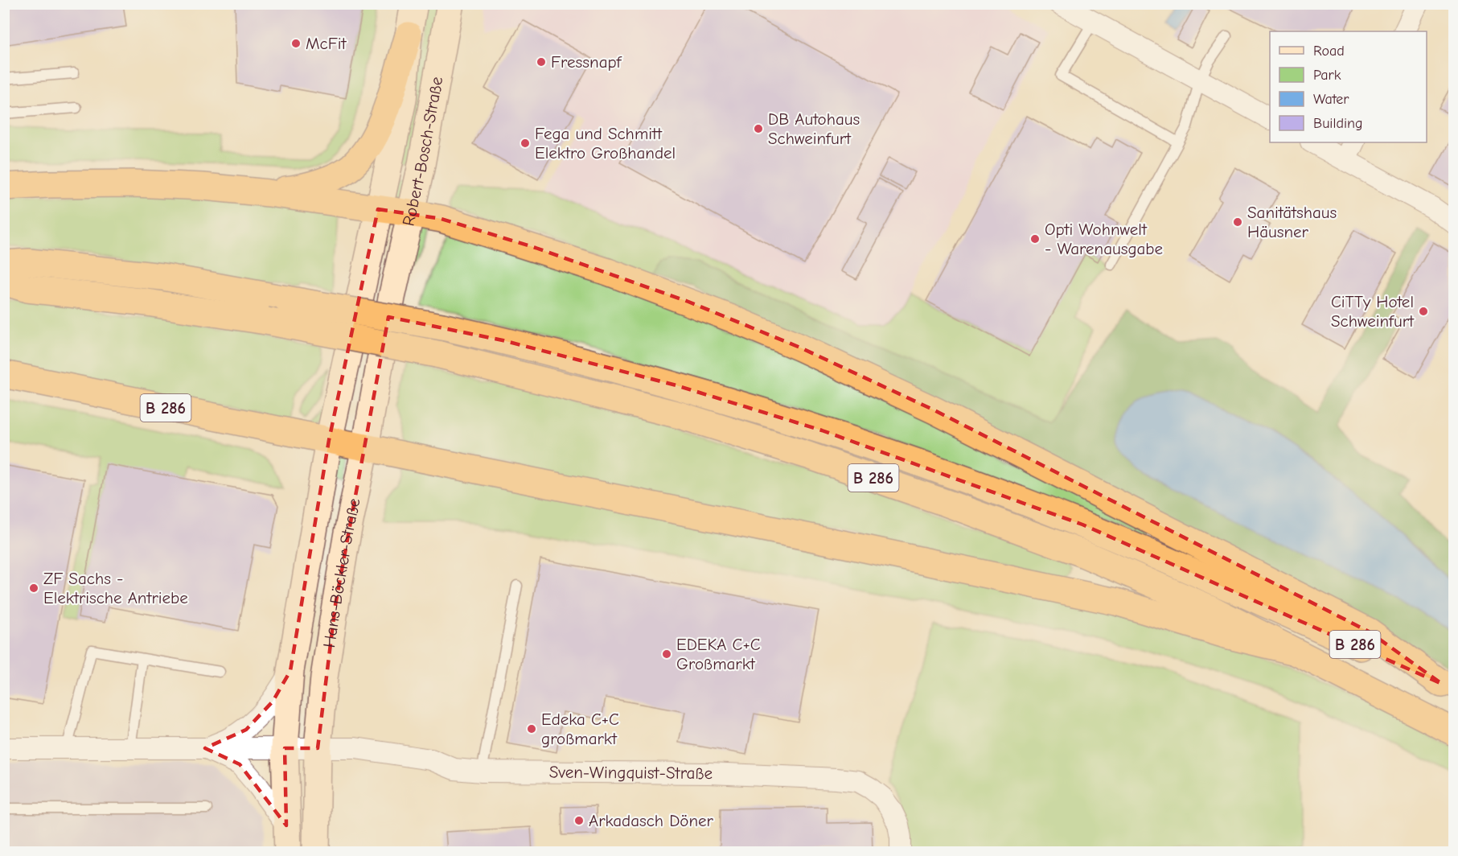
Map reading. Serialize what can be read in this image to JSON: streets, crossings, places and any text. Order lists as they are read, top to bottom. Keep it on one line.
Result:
{"streets":{"highway":["B 286"],"street":["Robert-Bosch-Straße","Hans-Böckler-Straße","Sven-Wingquist-Straße"]},"crossings":[["Robert-Bosch-Straße","B 286"],["Robert-Bosch-Straße","Hans-Böckler-Straße"],["B 286","Hans-Böckler-Straße"],["Hans-Böckler-Straße","Sven-Wingquist-Straße"]],"places":["McFit","Fressnapf","DB Autohaus Schweinfurt","Fega und Schmitt Elektro Großhandel","Sanitätshaus Häusner","Opti Wohnwelt - Warenausgabe","CiTTy Hotel Schweinfurt","ZF Sachs - Elektrische Antriebe","EDEKA C+C Großmarkt","Edeka C+C großmarkt","Arkadasch Döner"],"legend":["Road","Park","Water","Building"]}
